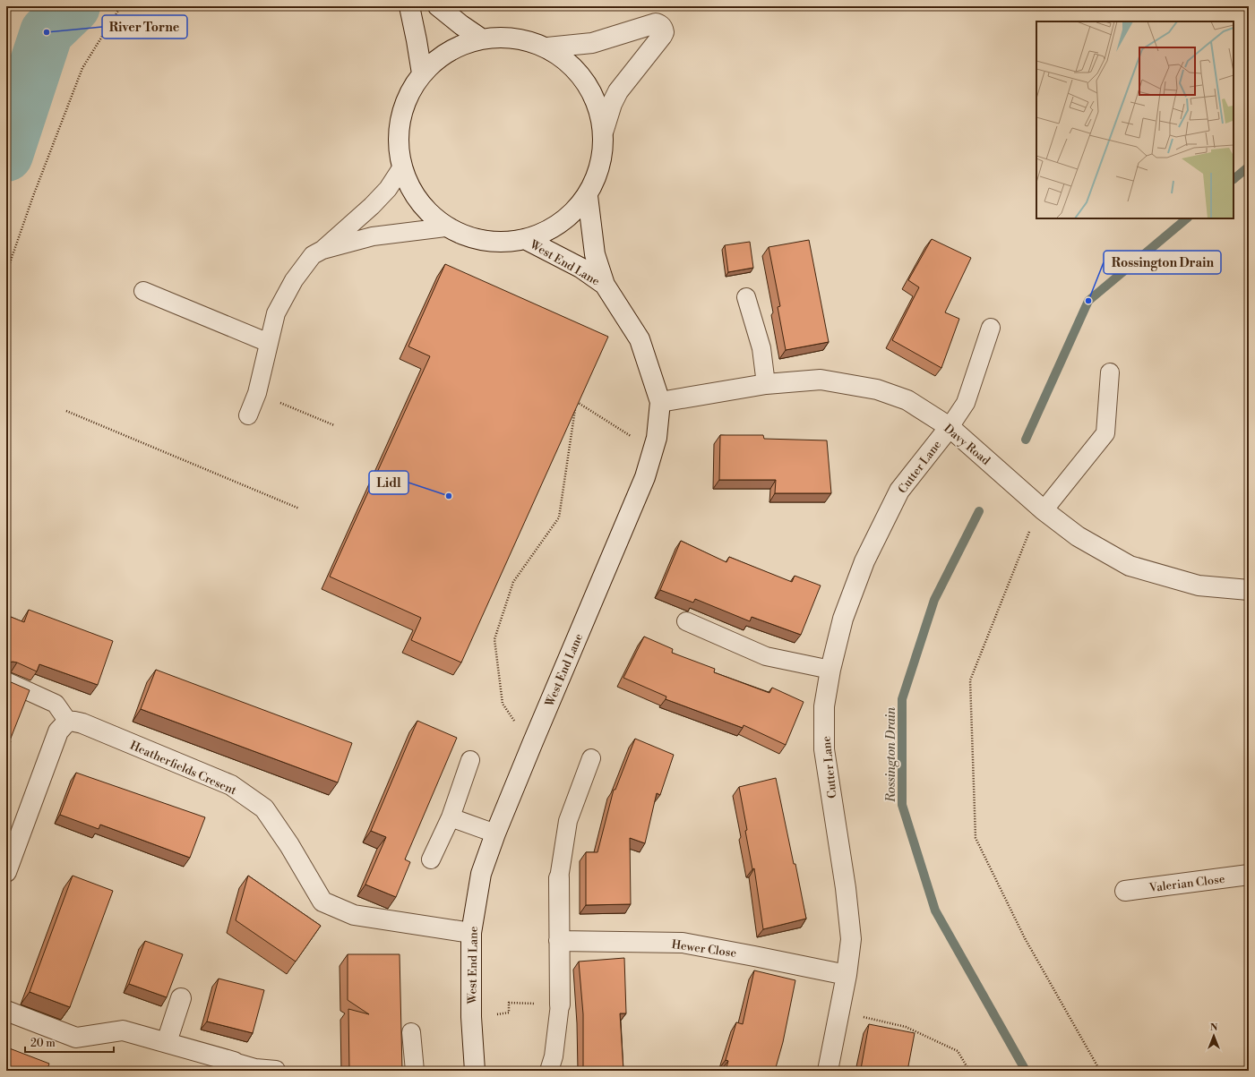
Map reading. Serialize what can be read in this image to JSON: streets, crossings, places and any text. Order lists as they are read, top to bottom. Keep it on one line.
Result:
{"streets":{"street":["West End Lane","Davy Road","Cutter Lane","Heatherfields Cresent","Valerian Close","Hewer Close"]},"crossings":[["West End Lane","Davy Road"],["West End Lane","Heatherfields Cresent"],["Davy Road","Cutter Lane"],["Cutter Lane","Hewer Close"]],"water":["Rossington Drain"],"places":["River Torne","Rossington Drain","Lidl"],"scale_bar":"20 m","north":"top"}
